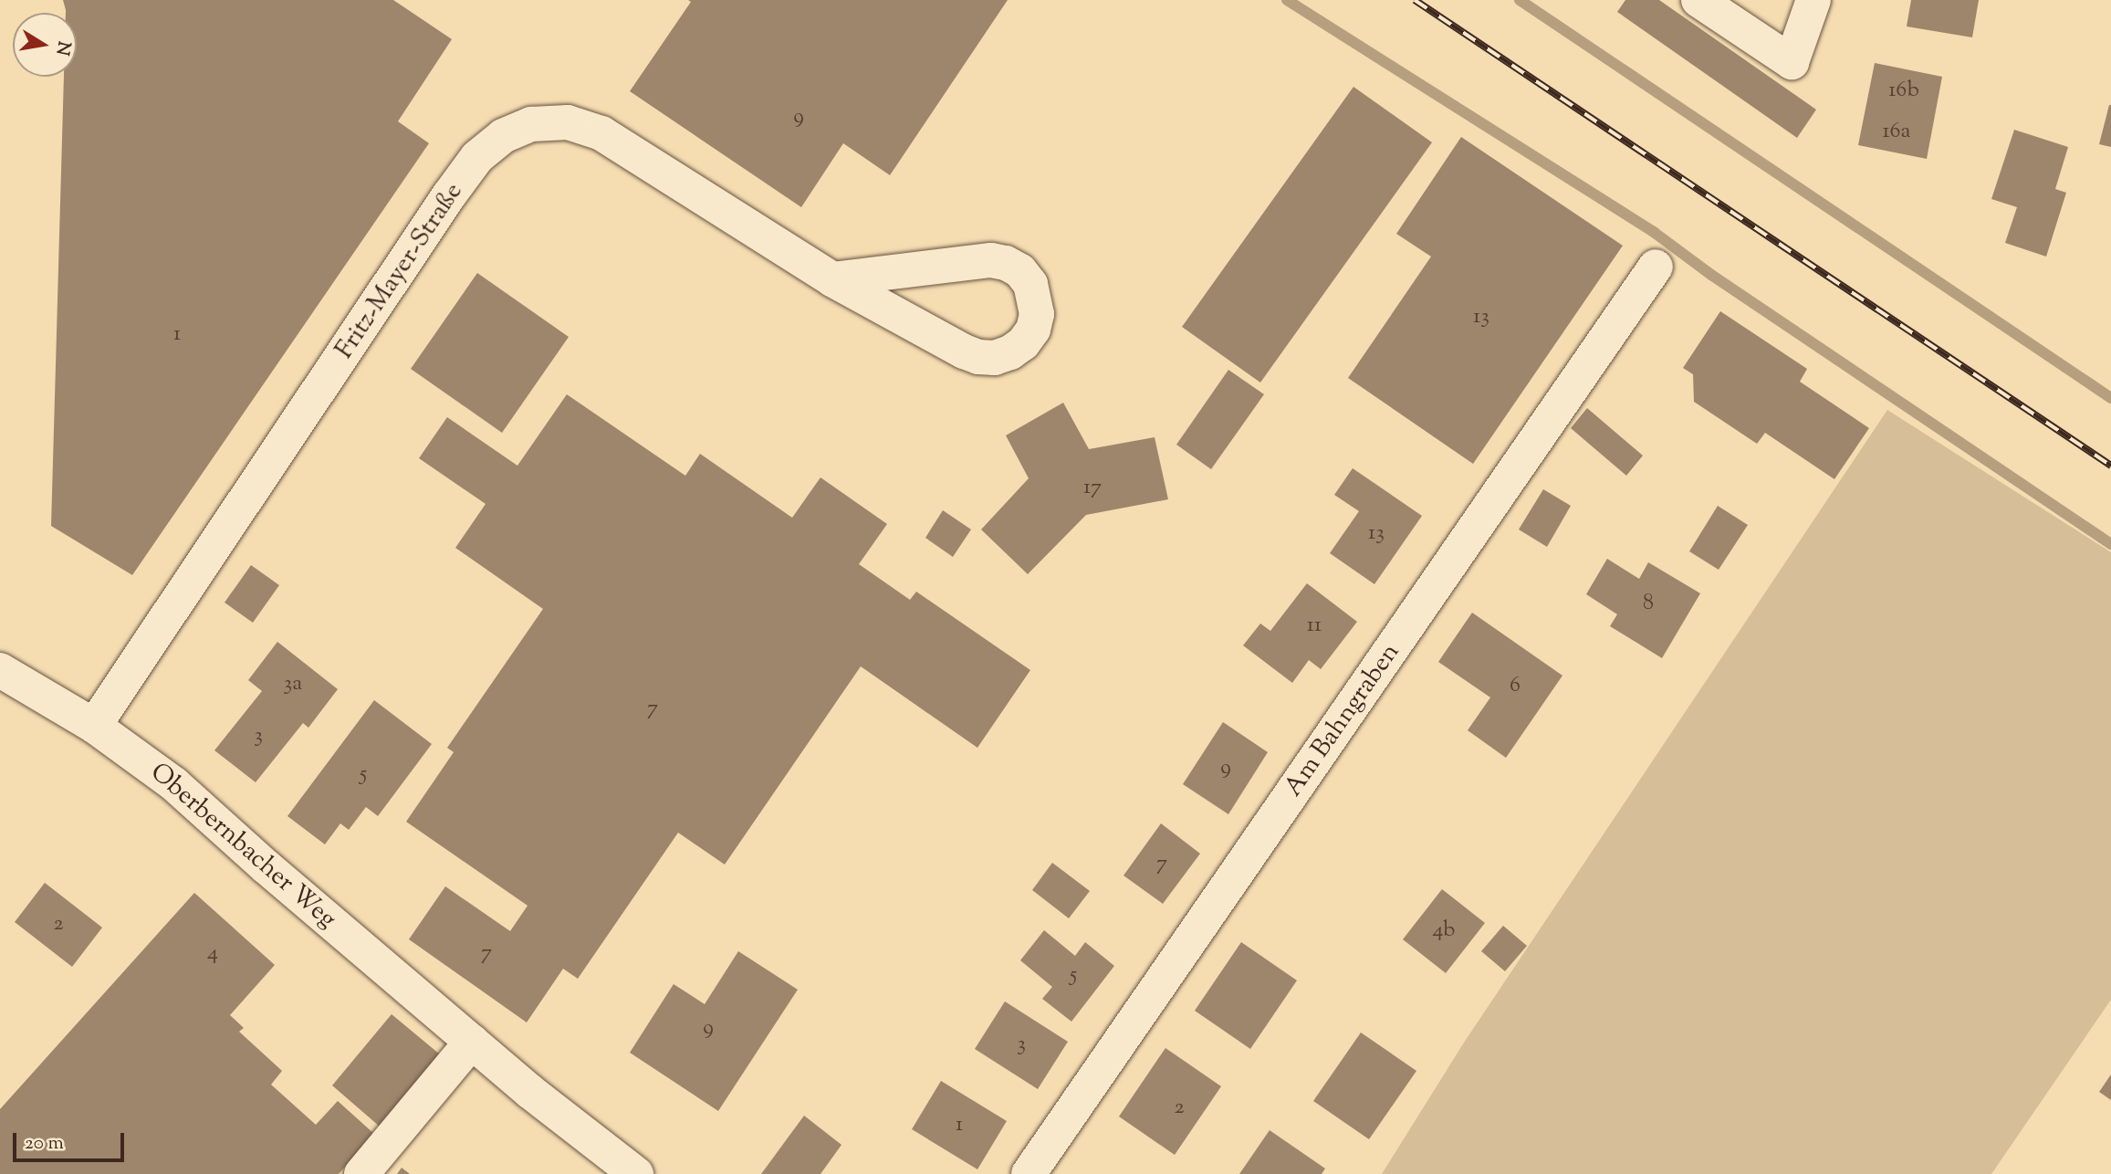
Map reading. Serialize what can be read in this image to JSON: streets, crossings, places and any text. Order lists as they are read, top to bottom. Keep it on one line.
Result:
{"streets":{"street":["Fritz-Mayer-Straße","Am Bahngraben","Oberbernbacher Weg"]},"crossings":[["Fritz-Mayer-Straße","Oberbernbacher Weg"]],"house_numbers":["16b","9","16a","13","1","17","13","8","11","3a","6","7","3","9","5","7","2","4b","4","7","5","9","3","2","1"],"scale_bar":"20 m","north":"right"}
